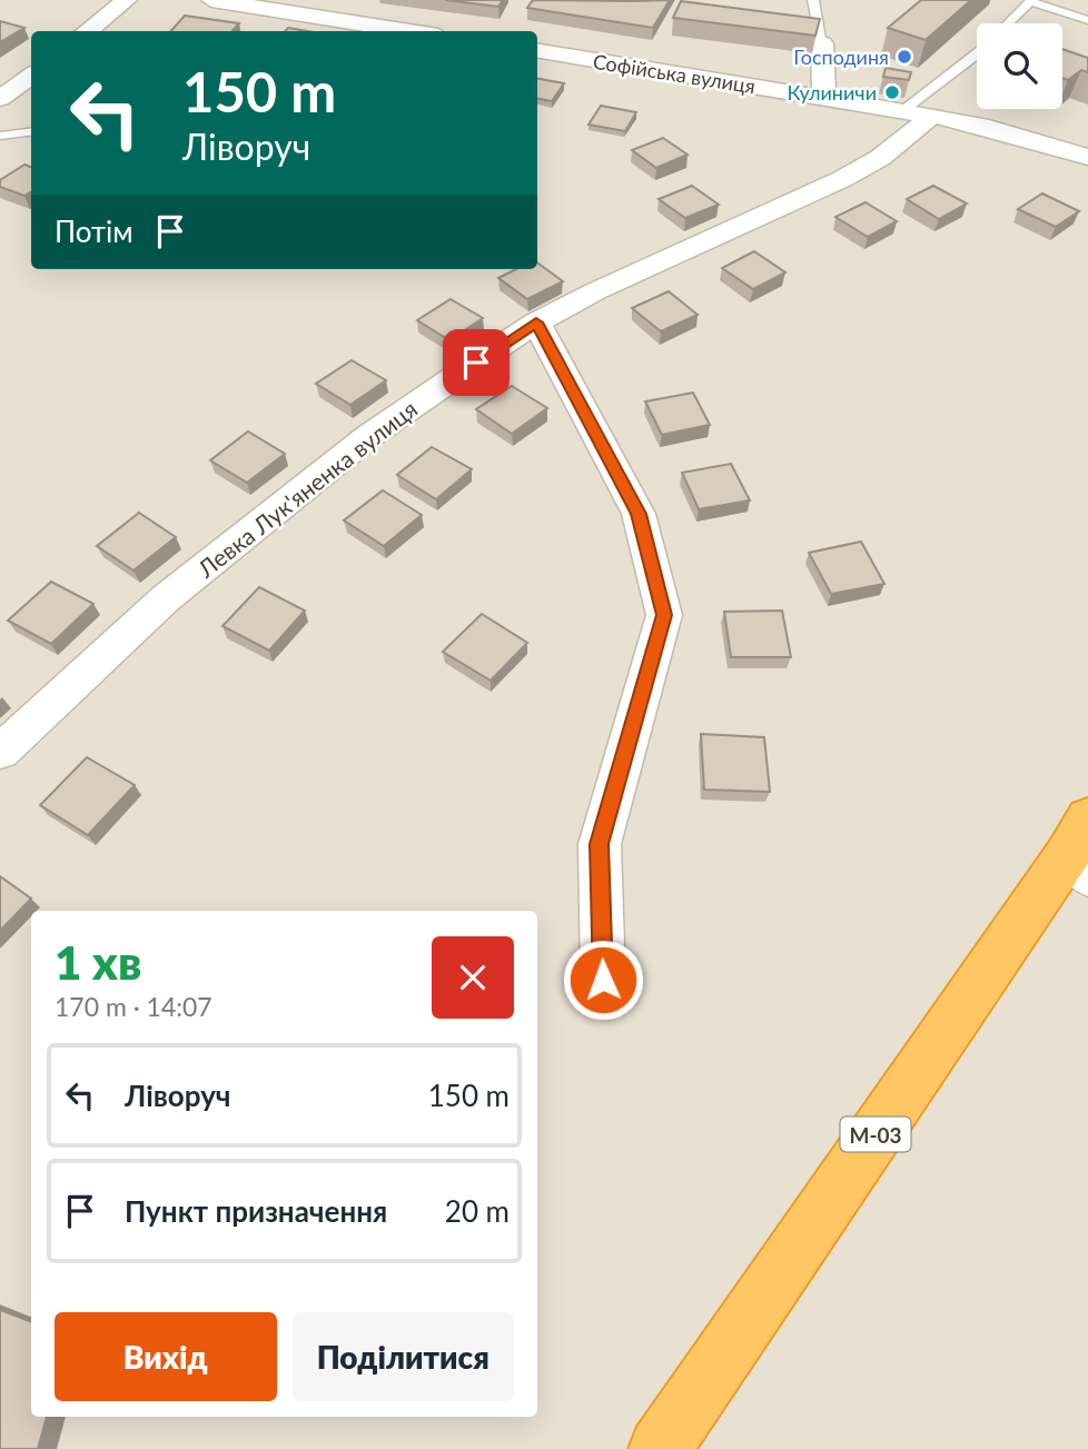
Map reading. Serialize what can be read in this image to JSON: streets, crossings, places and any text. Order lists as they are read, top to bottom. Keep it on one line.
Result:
{"streets":{"highway":["М-03"],"street":["Софійська вулиця","Левка Лук'яненка вулиця"]},"crossings":[["Софійська вулиця","Левка Лук'яненка вулиця"]],"places":["Господиня","Кулиничи"],"page":{"turn":["150 m","Ліворуч"],"then":"Потім","heading":["1 хв","170 m · 14:07"],"list":[{"name":"Ліворуч","value":"150 m"},{"name":"Пункт призначення","value":"20 m"}],"buttons":["Вихід","Поділитися"]}}
